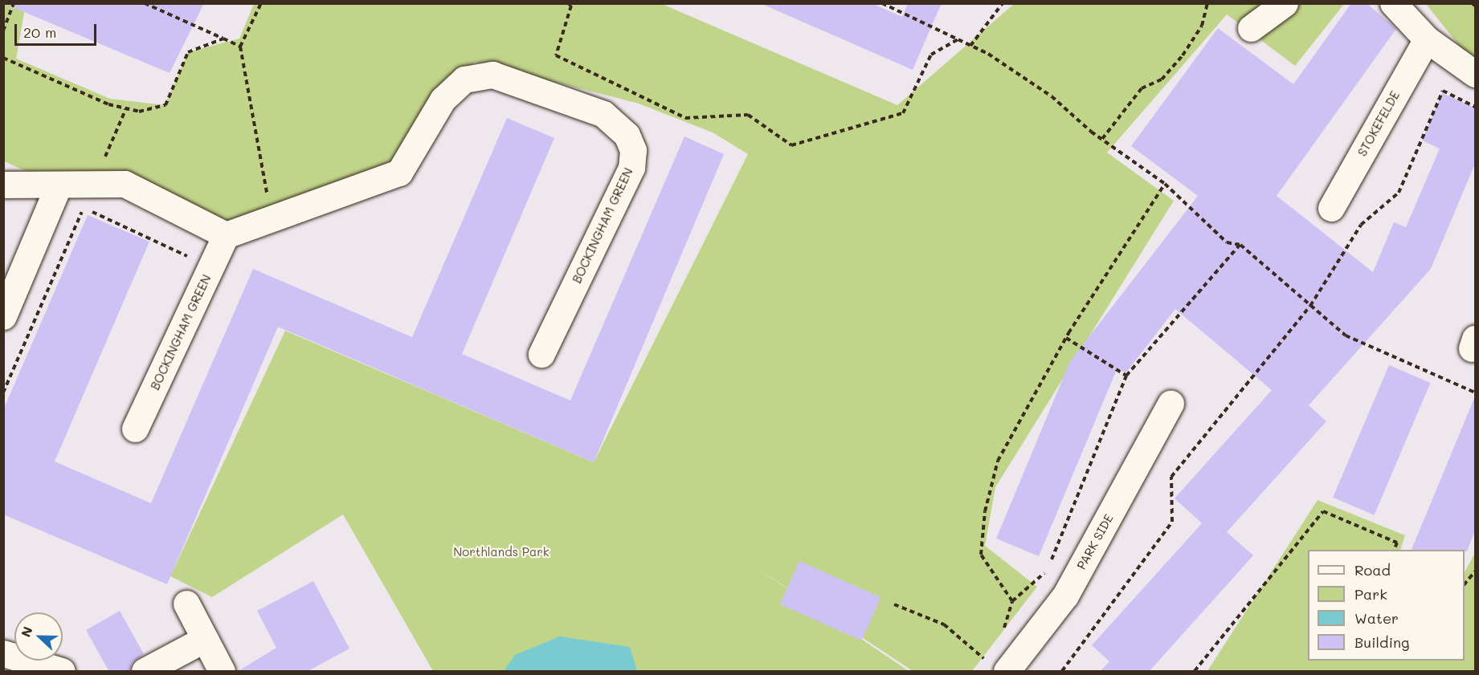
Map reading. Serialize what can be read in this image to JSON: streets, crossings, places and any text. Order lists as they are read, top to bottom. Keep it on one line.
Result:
{"streets":{"street":["STOKEFELDE","BOCKINGHAM GREEN","PARK SIDE"]},"parks":["Northlands Park"],"legend":["Road","Park","Water","Building"],"scale_bar":"20 m","north":"left"}
